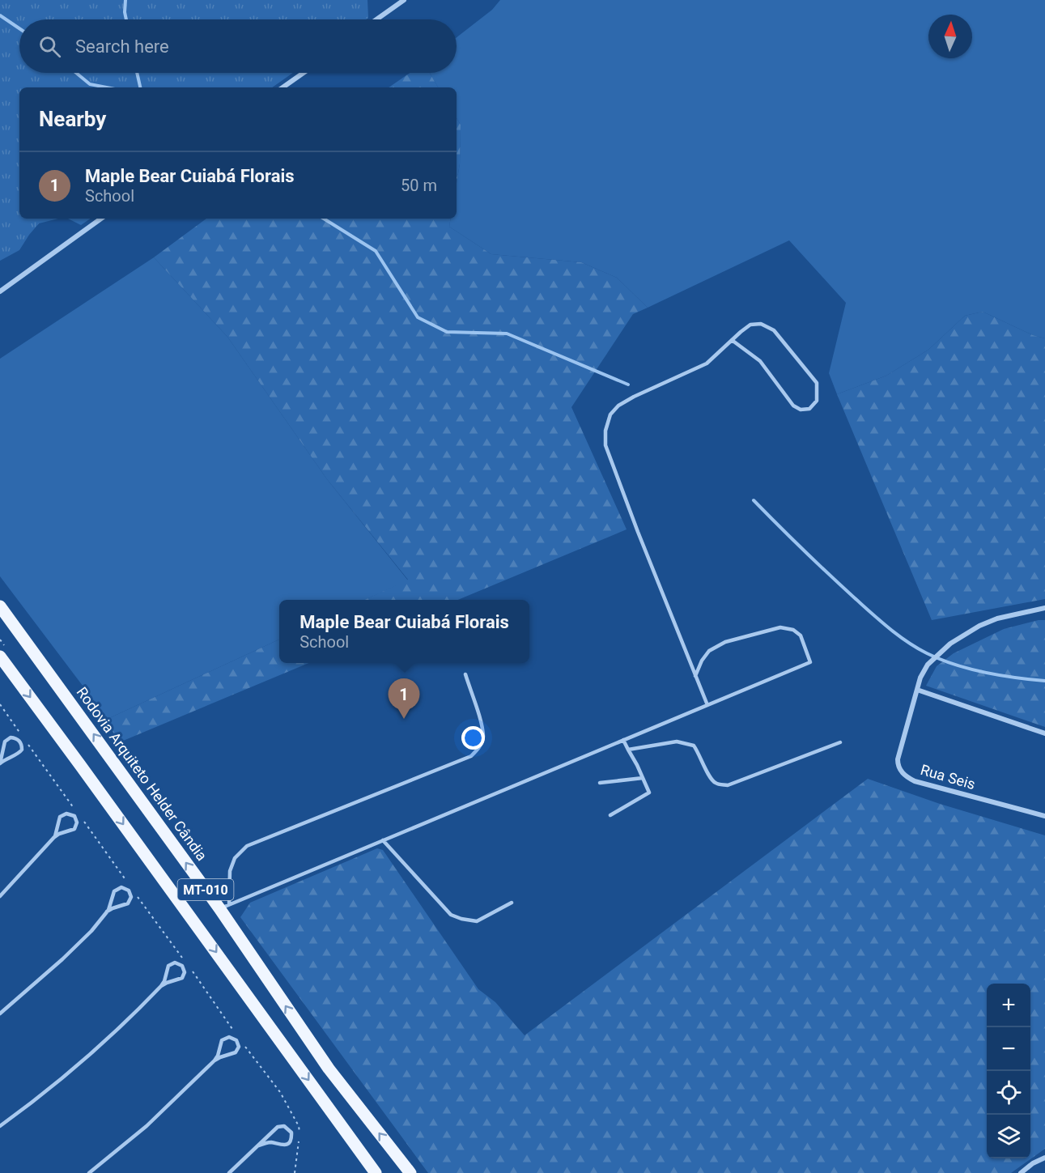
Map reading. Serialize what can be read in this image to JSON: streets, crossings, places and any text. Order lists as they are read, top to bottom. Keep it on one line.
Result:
{"streets":{"main road":["Rodovia Arquiteto Helder Cândia","MT-010"],"street":["Rua Seis"]},"north":"top","page":{"search":"Search here","heading":"Nearby","list":[{"mark":"1","name":"Maple Bear Cuiabá Florais","note":"School","value":"50 m"}],"popup":["Maple Bear Cuiabá Florais","School"],"pins":"1","map_buttons":["+","−"]}}
